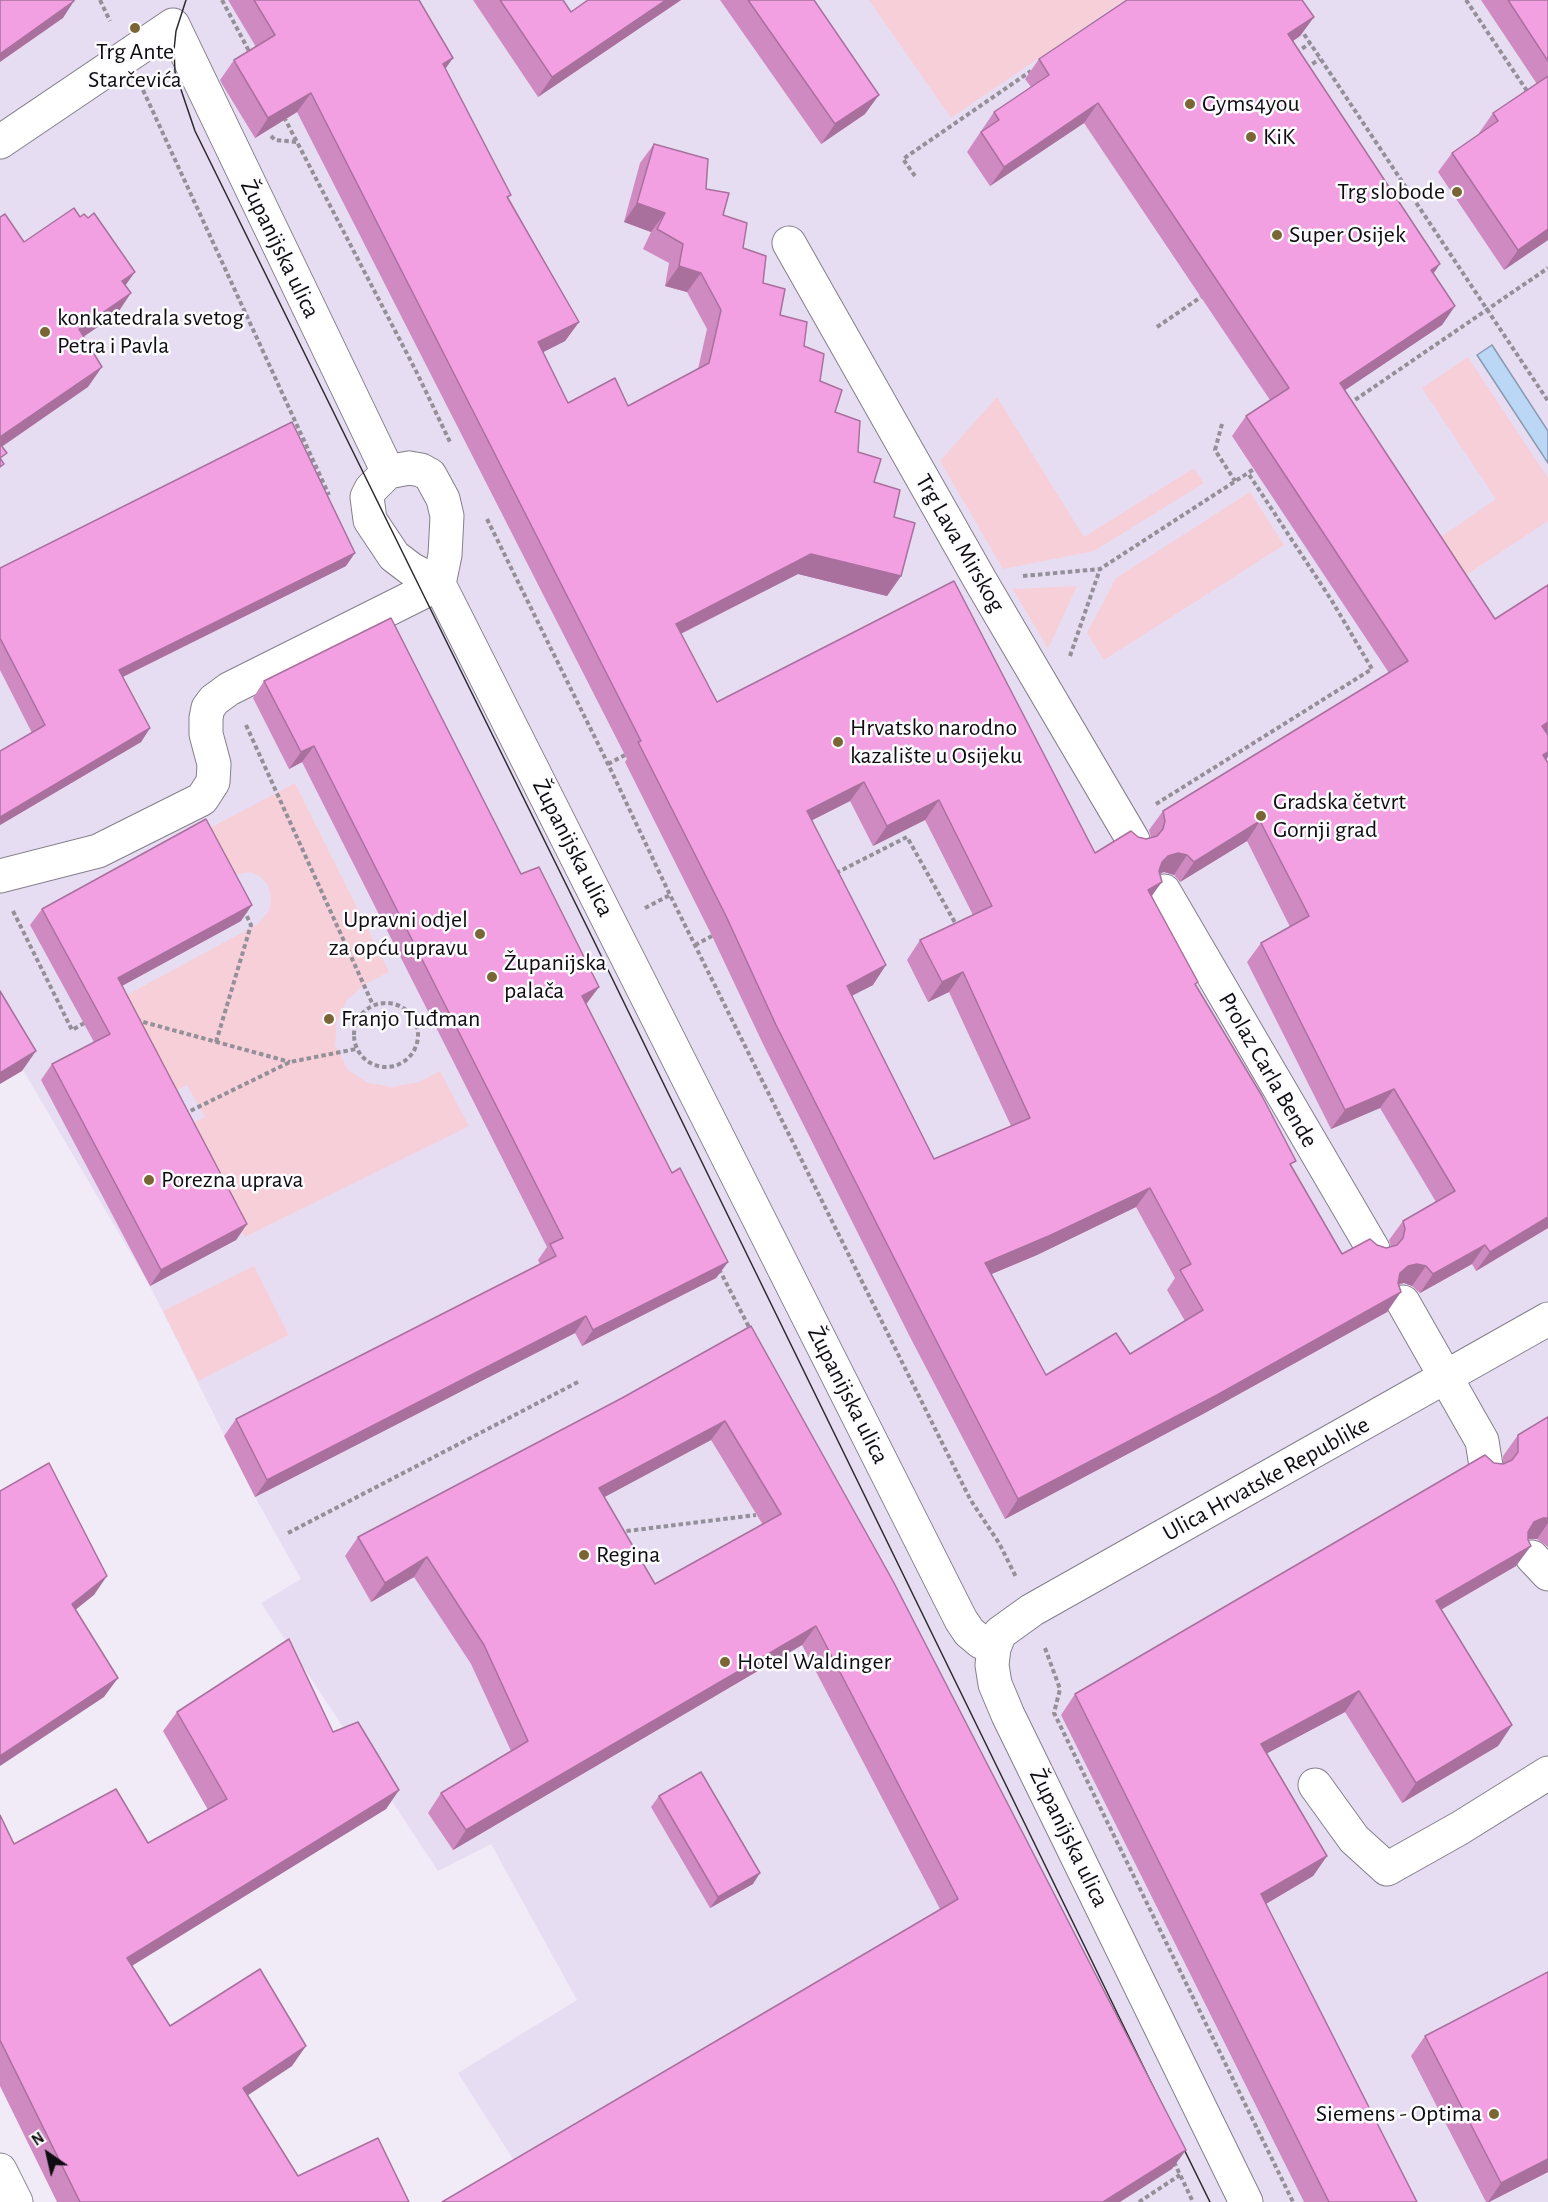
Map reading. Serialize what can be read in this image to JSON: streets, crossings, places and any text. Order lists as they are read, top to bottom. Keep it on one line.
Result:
{"streets":{"street":["Županijska ulica","Trg Lava Mirskog","Prolaz Carla Bende","Ulica Hrvatske Republike"]},"crossings":[["Županijska ulica","Ulica Hrvatske Republike"]],"places":["Trg Ante Starčevića","Gyms4you","KiK","Trg slobode","Super Osijek","konkatedrala svetog Petra i Pavla","Hrvatsko narodno kazalište u Osijeku","Gradska četvrt Gornji grad","Upravni odjel za opću upravu","Županijska palača","Franjo Tuđman","Porezna uprava","Regina","Hotel Waldinger","Siemens - Optima"],"north":"top left"}
